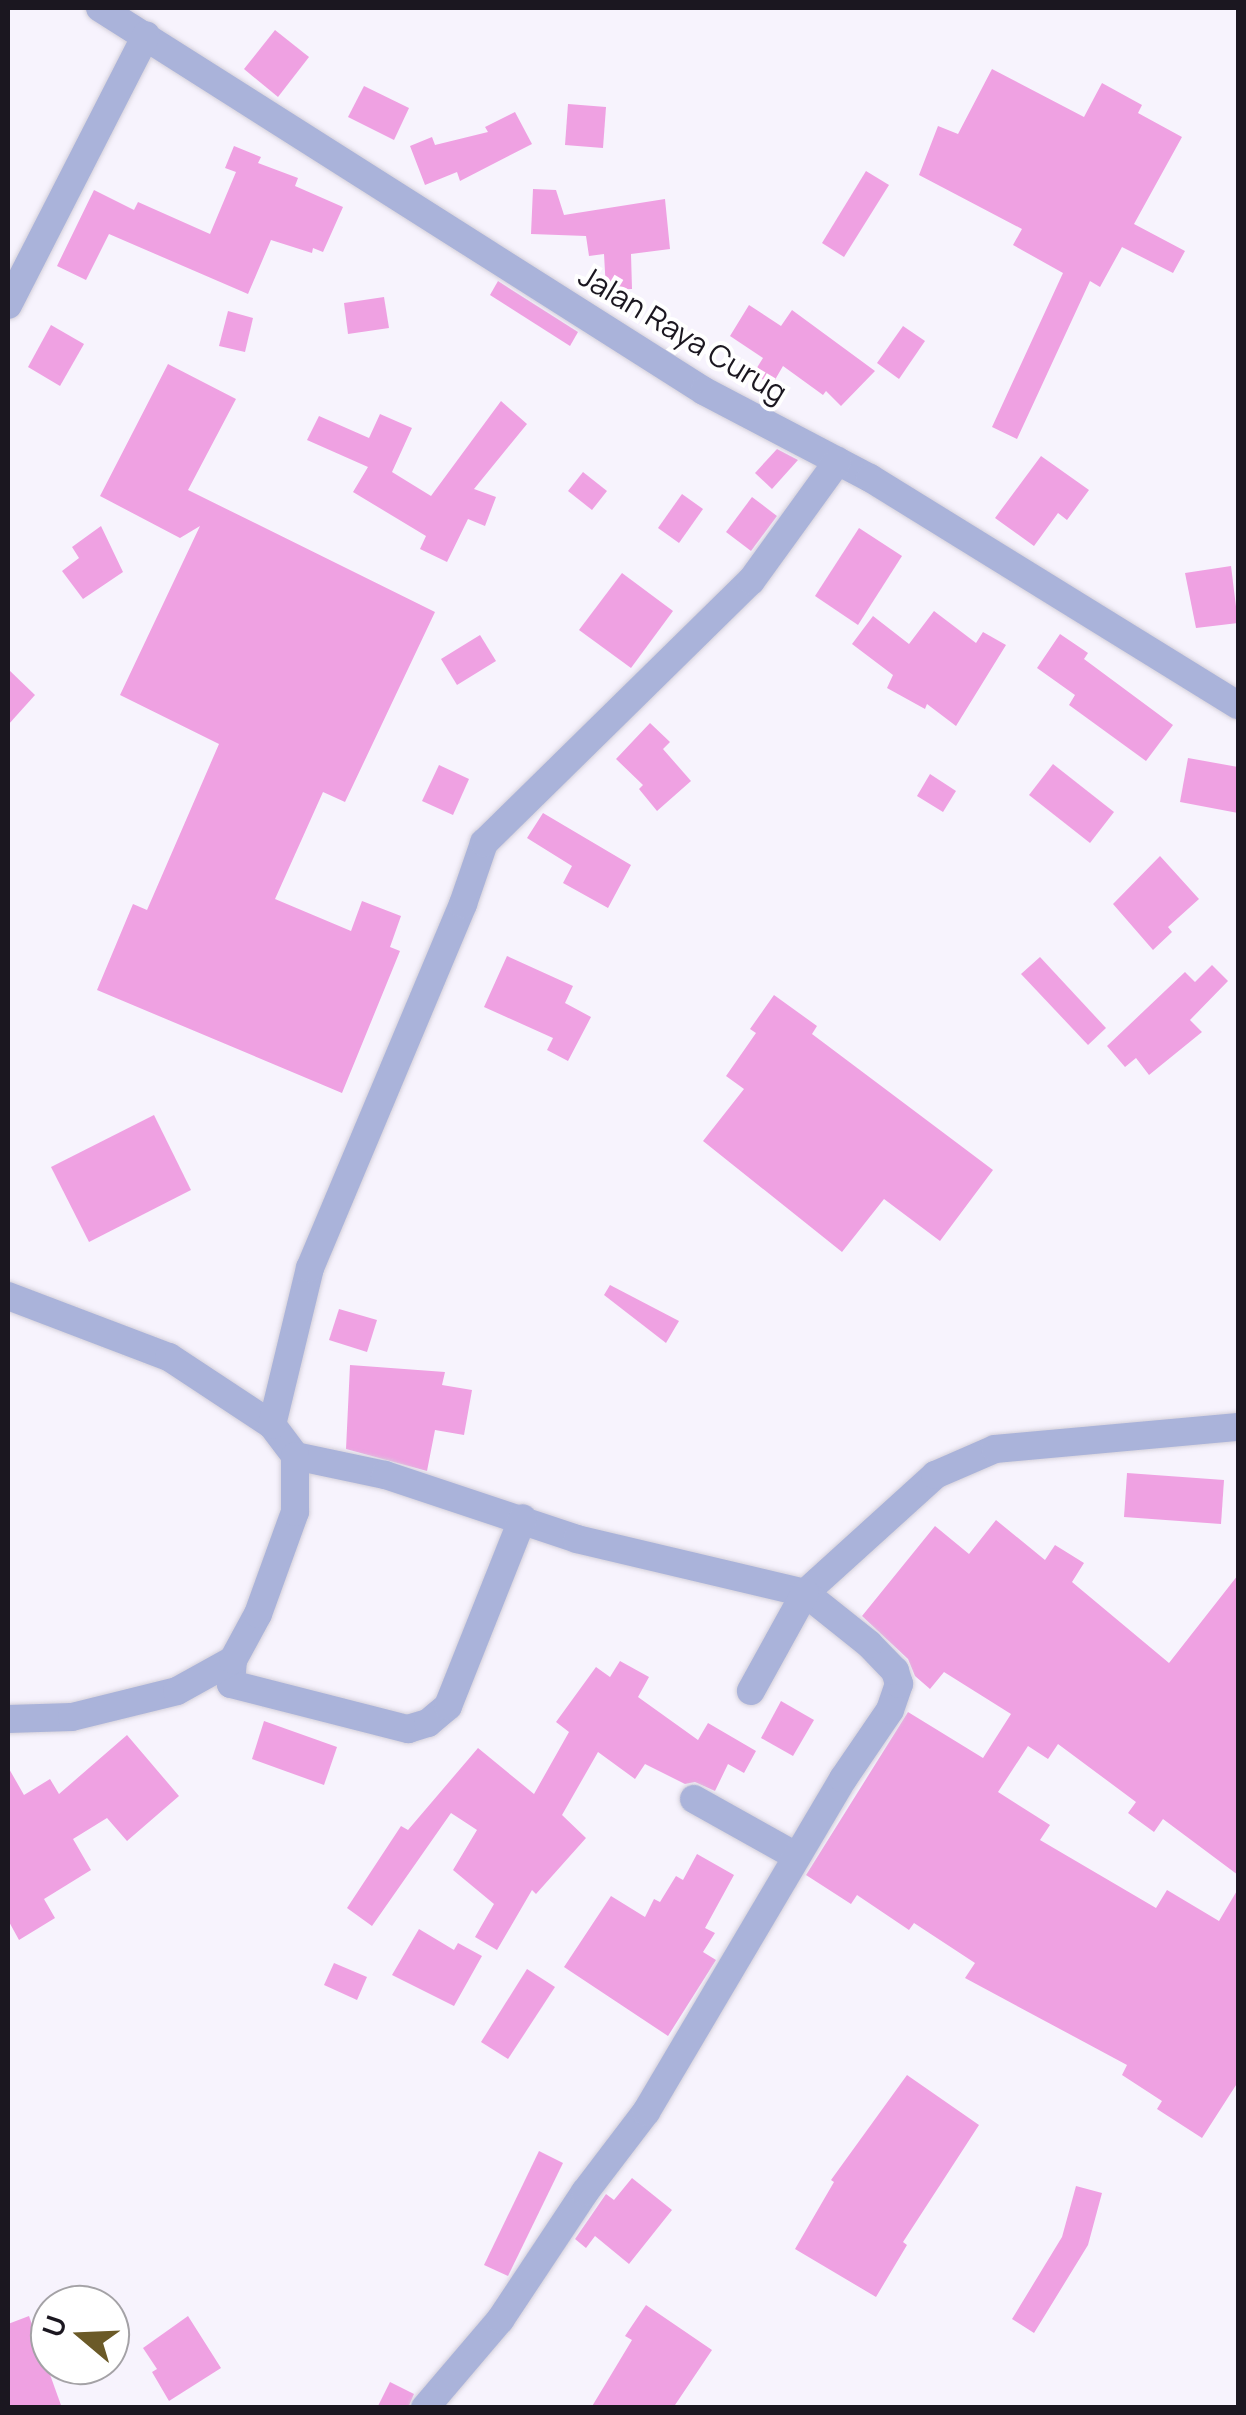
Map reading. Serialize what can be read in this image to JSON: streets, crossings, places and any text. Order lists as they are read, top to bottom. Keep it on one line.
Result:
{"streets":{"street":["Jalan Raya Curug"]},"north":"left"}
